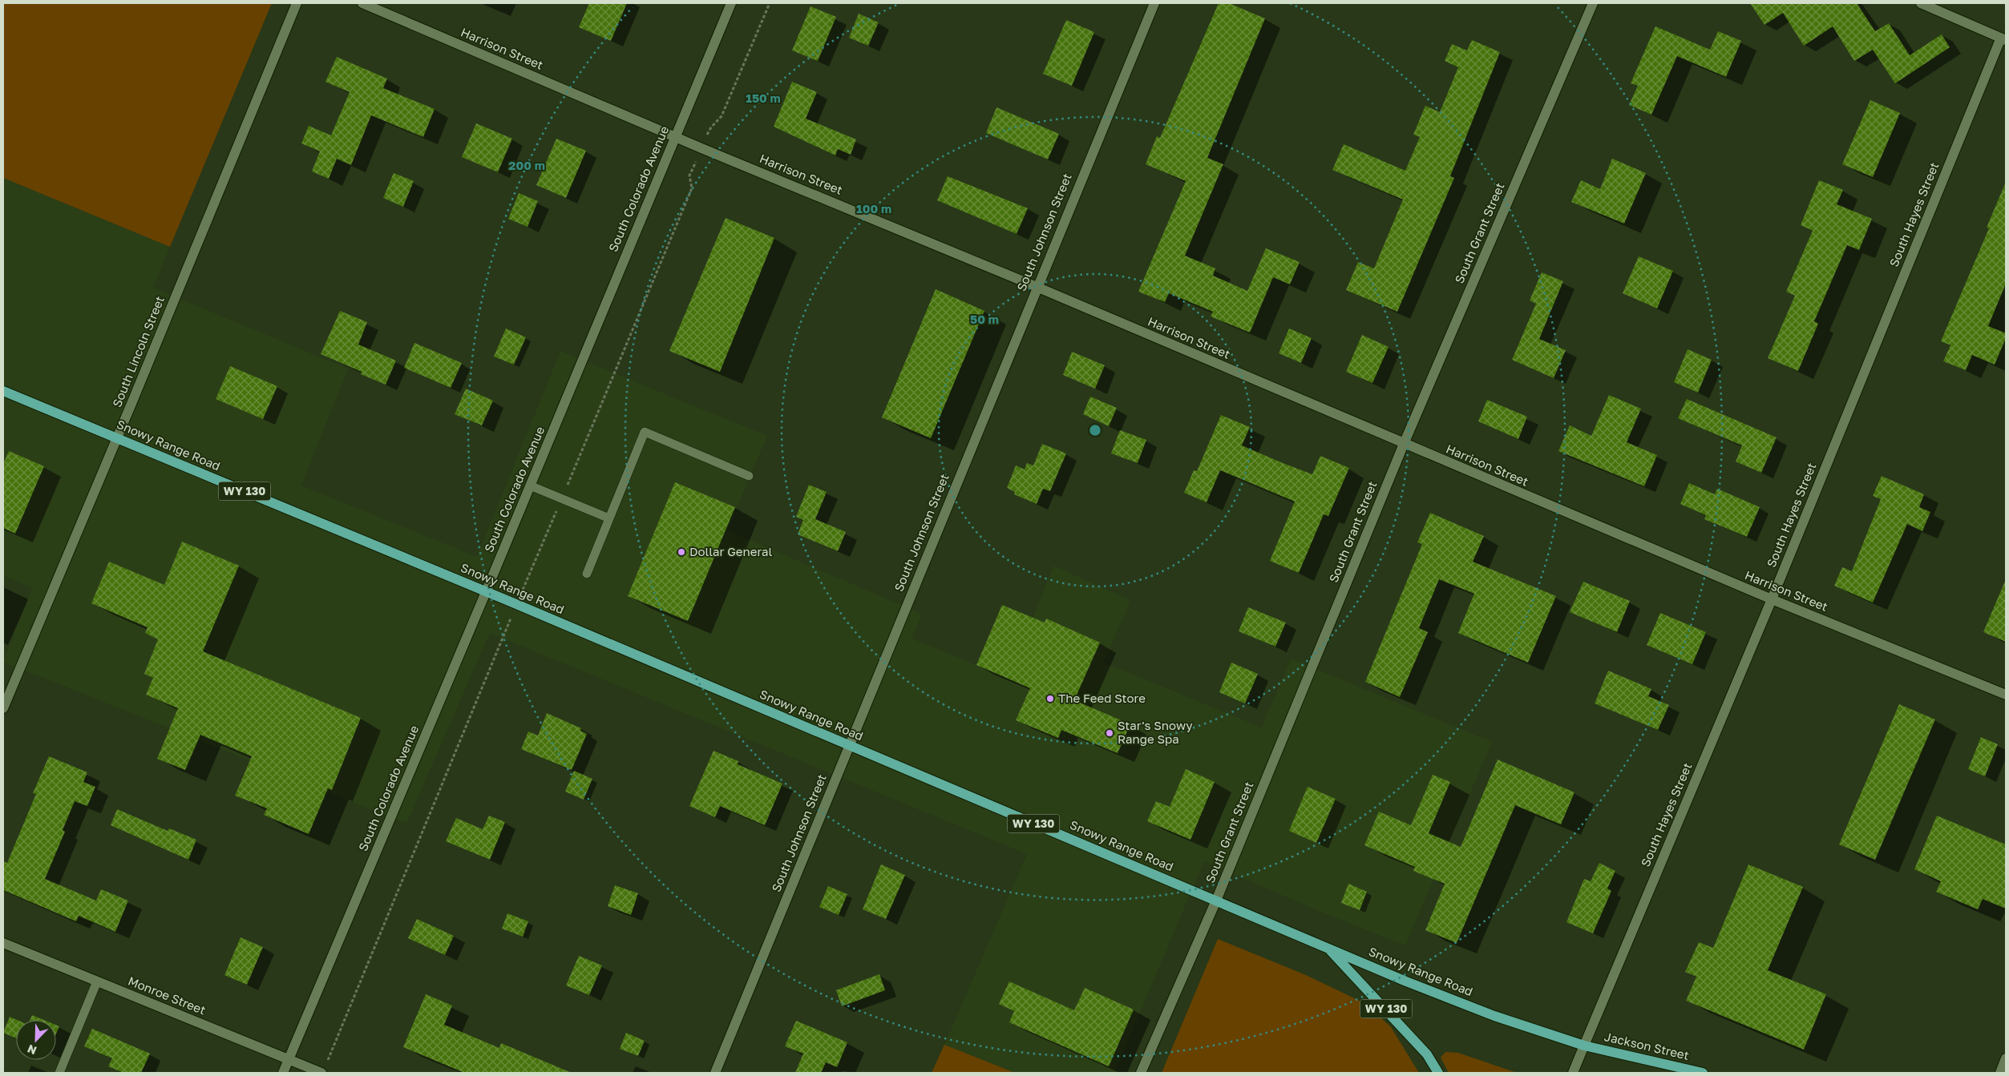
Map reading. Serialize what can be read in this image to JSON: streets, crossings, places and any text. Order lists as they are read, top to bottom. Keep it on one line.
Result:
{"streets":{"main road":["Snowy Range Road","WY 130","Jackson Street"],"street":["Harrison Street","South Colorado Avenue","South Hayes Street","South Johnson Street","South Grant Street","South Lincoln Street","Monroe Street"]},"crossings":[["Harrison Street","South Colorado Avenue"],["Harrison Street","South Hayes Street"],["Harrison Street","South Johnson Street"],["Harrison Street","South Grant Street"],["South Colorado Avenue","Snowy Range Road"],["South Colorado Avenue","Monroe Street"],["South Hayes Street","Snowy Range Road"],["South Hayes Street","Jackson Street"],["South Johnson Street","Snowy Range Road"],["South Grant Street","Snowy Range Road"],["South Lincoln Street","Snowy Range Road"],["Snowy Range Road","WY 130"],["Snowy Range Road","Jackson Street"]],"places":["Dollar General","The Feed Store","Star's Snowy Range Spa"],"north":"bottom left","rings":["150 m","200 m","100 m","50 m"]}
